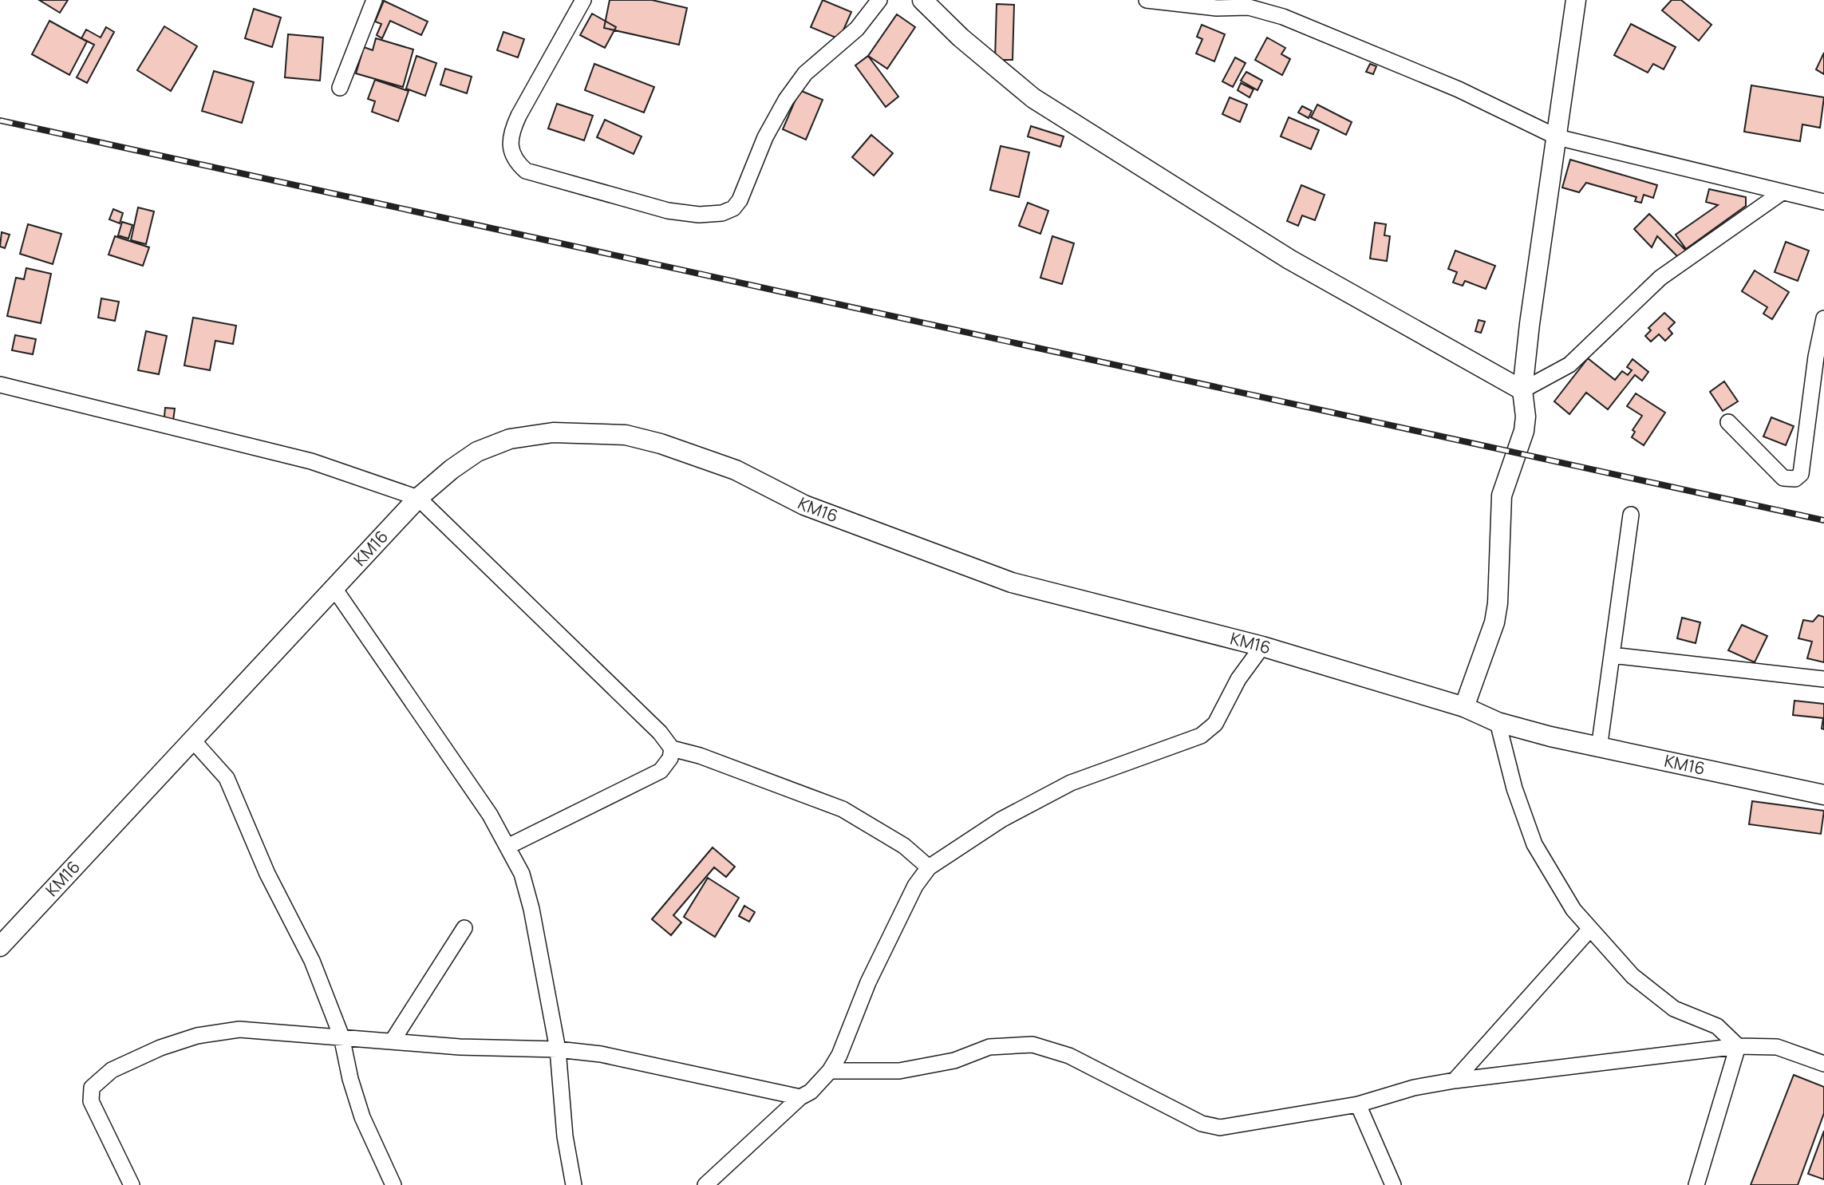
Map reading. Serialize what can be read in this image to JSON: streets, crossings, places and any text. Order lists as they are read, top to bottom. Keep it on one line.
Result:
{"streets":{"street":["KM16"]}}
